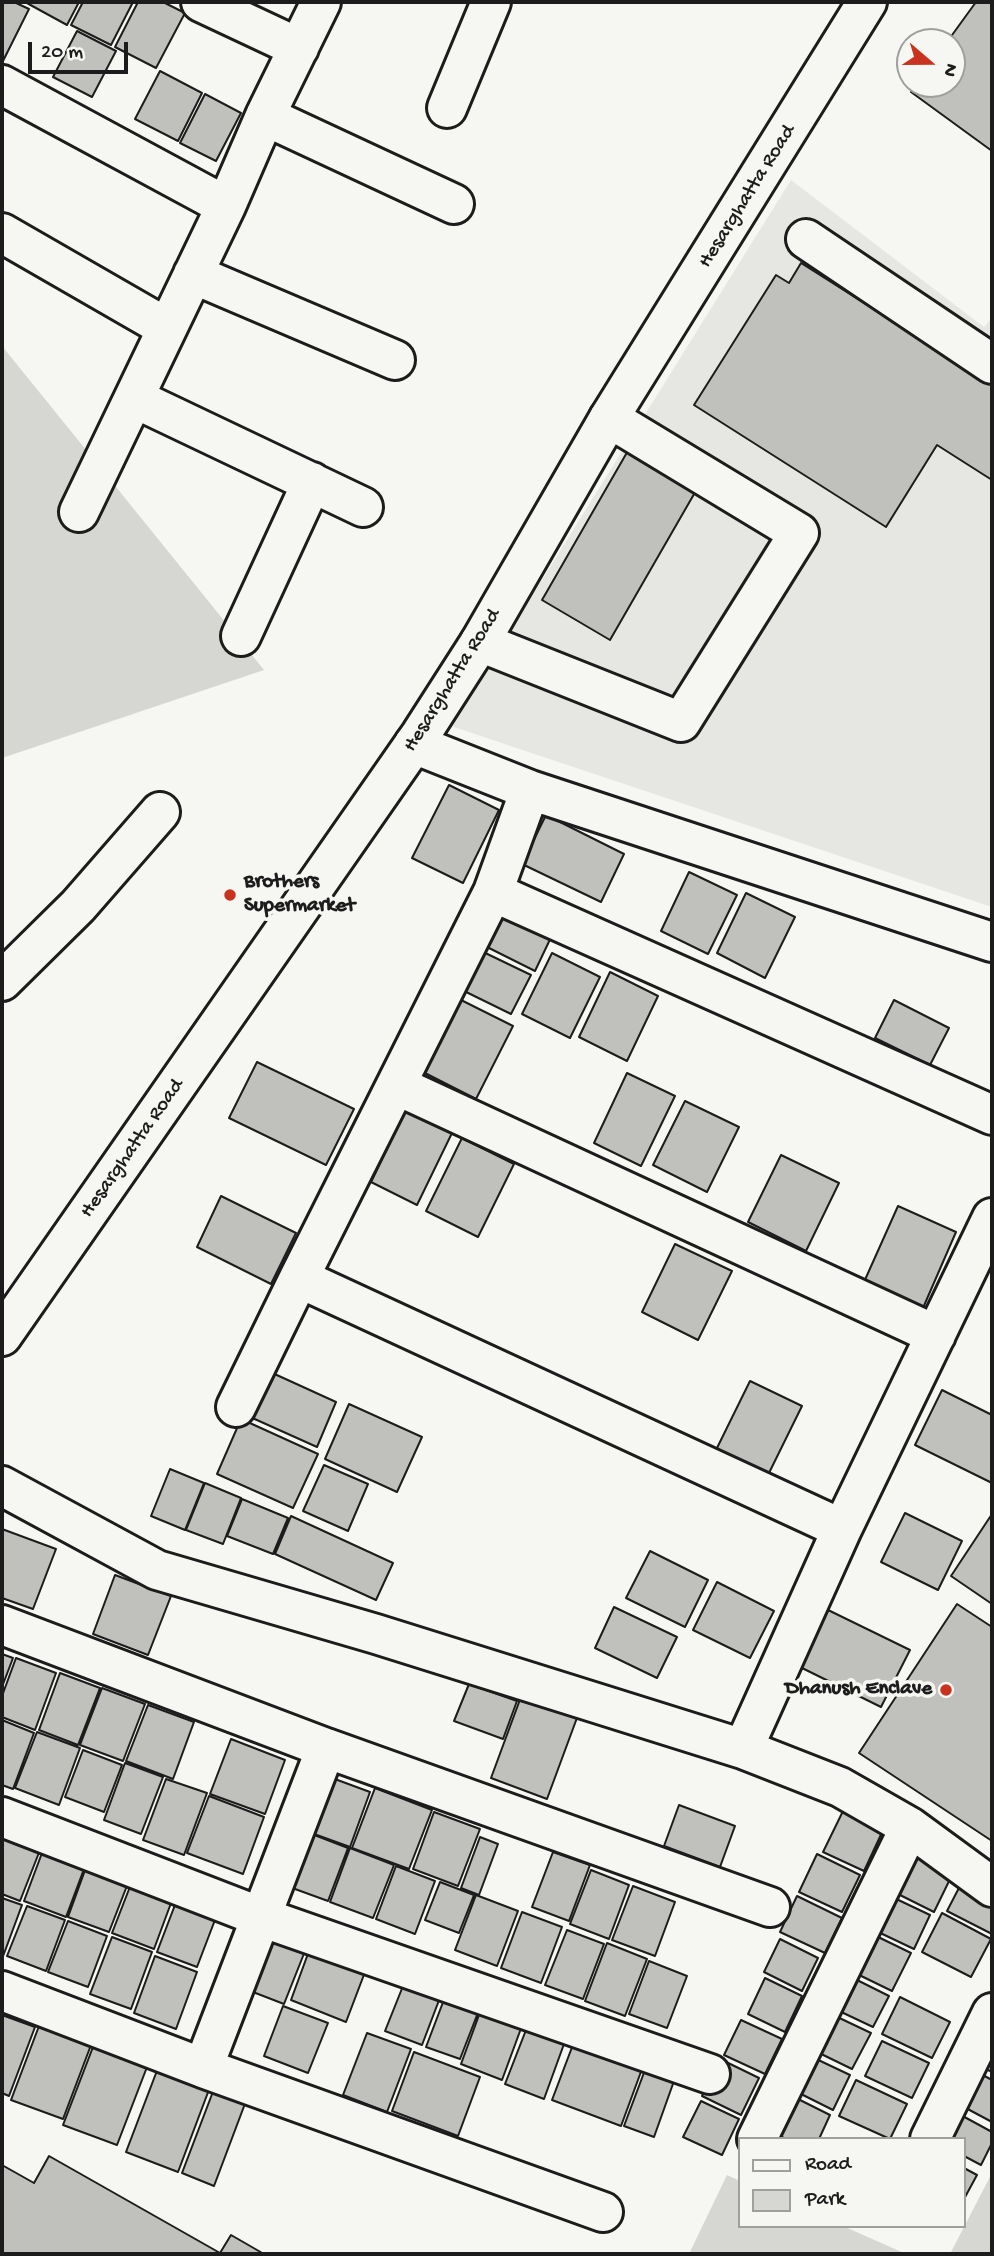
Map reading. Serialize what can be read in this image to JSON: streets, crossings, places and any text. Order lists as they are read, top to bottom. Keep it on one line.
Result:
{"streets":{"street":["Hesarghatta Road"]},"places":["Brothers Supermarket","Dhanush Enclave"],"legend":["Road","Park"],"scale_bar":"20 m","north":"right"}
